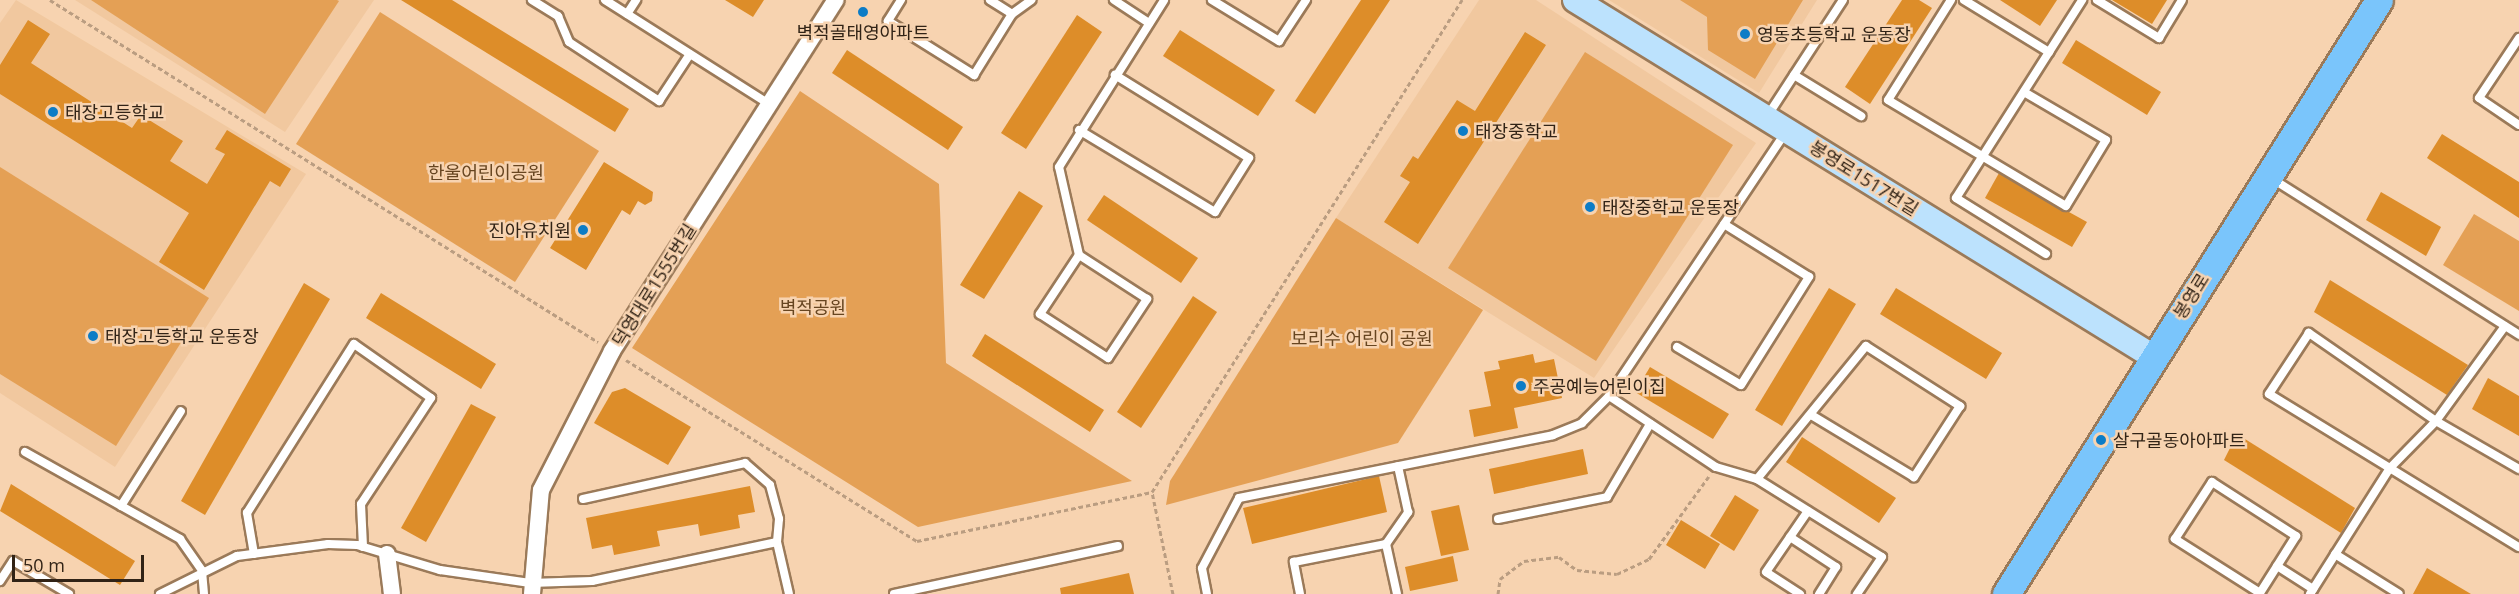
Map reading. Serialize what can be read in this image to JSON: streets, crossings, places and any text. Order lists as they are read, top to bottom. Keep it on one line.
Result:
{"streets":{"main road":["봉영로"],"street":["봉영로1517번길","덕영대로1555번길"]},"crossings":[["봉영로1517번길","봉영로"]],"parks":["한울어린이공원","벽적공원","보리수 어린이 공원"],"places":["벽적골태영아파트","영동초등학교 운동장","태장고등학교","태장중학교","태장중학교 운동장","진아유치원","태장고등학교 운동장","주공예능어린이집","살구골동아아파트"],"scale_bar":"50 m"}
